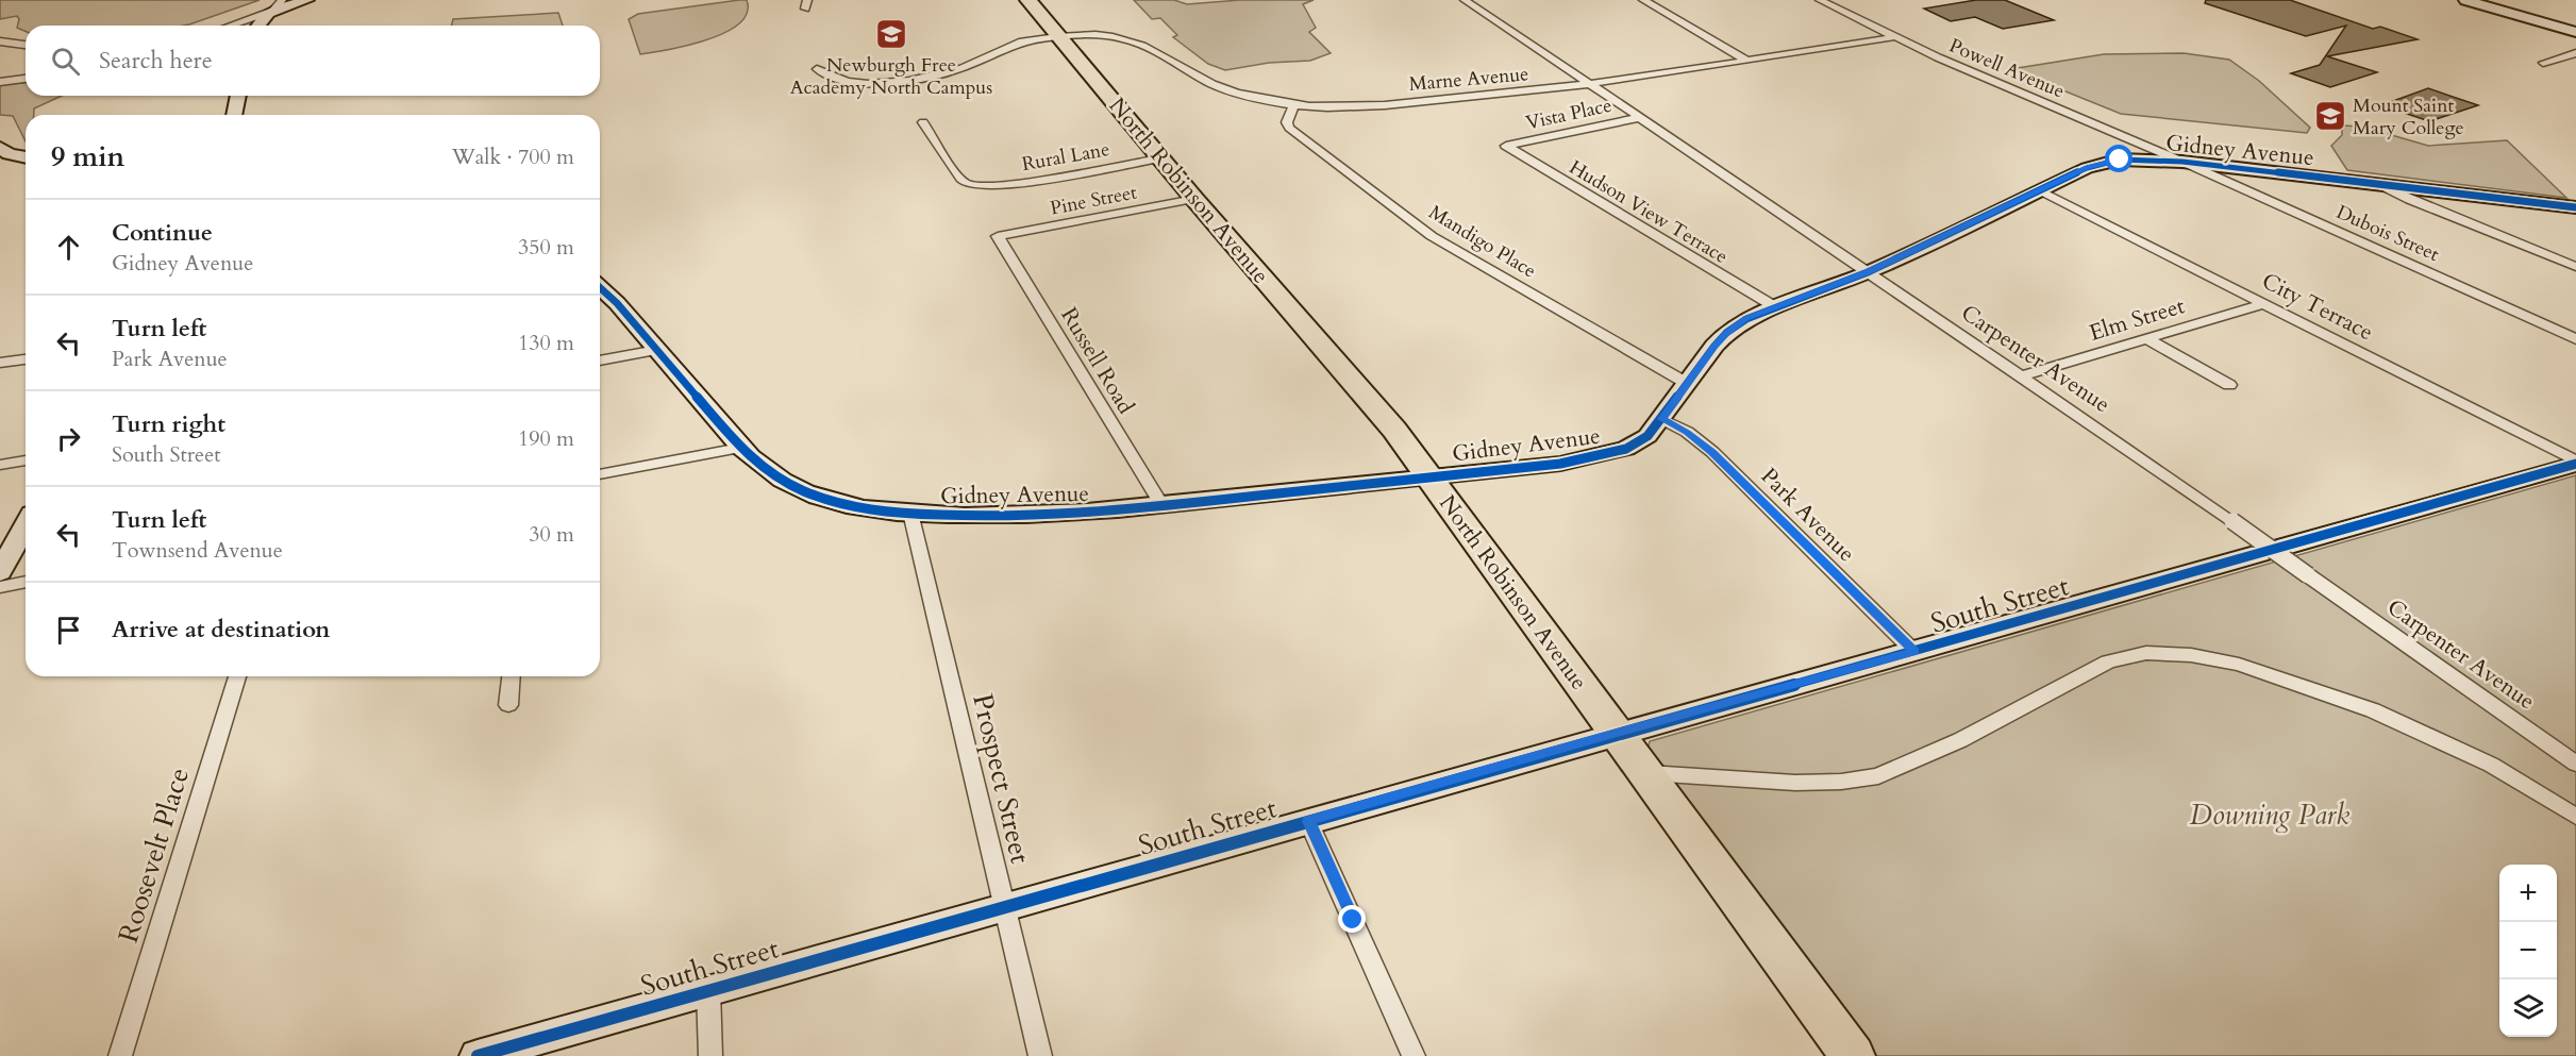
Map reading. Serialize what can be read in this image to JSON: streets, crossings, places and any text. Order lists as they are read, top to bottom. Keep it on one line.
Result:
{"streets":{"highway":["North Robinson Avenue"],"street":["Powell Avenue","Marne Avenue","Vista Place","Gidney Avenue","Rural Lane","Pine Street","Hudson View Terrace","Dubois Street","Mandigo Place","City Terrace","Elm Street","Carpenter Avenue","Russell Road","Park Avenue","South Street","Prospect Street","Roosevelt Place"]},"crossings":[["Powell Avenue","Marne Avenue"],["Powell Avenue","Gidney Avenue"],["Powell Avenue","Dubois Street"],["Marne Avenue","North Robinson Avenue"],["Marne Avenue","Mandigo Place"],["Marne Avenue","Carpenter Avenue"],["Vista Place","Hudson View Terrace"],["Vista Place","Carpenter Avenue"],["Gidney Avenue","North Robinson Avenue"],["Gidney Avenue","Hudson View Terrace"],["Gidney Avenue","Dubois Street"],["Gidney Avenue","Mandigo Place"],["Gidney Avenue","City Terrace"],["Gidney Avenue","Carpenter Avenue"],["Gidney Avenue","Russell Road"],["Gidney Avenue","Park Avenue"],["Gidney Avenue","Prospect Street"],["Rural Lane","North Robinson Avenue"],["North Robinson Avenue","Pine Street"],["North Robinson Avenue","South Street"],["Pine Street","Russell Road"],["City Terrace","Elm Street"],["City Terrace","South Street"],["Elm Street","Carpenter Avenue"],["Park Avenue","South Street"],["South Street","Prospect Street"]],"parks":["Downing Park"],"places":{"school or university":["Newburgh Free Academy North Campus","Mount Saint Mary College"]},"page":{"search":"Search here","heading":["9 min","Walk · 700 m"],"list":[["Continue","Gidney Avenue","350 m"],["Turn left","Park Avenue","130 m"],["Turn right","South Street","190 m"],["Turn left","Townsend Avenue","30 m"],"Arrive at destination"],"map_buttons":["+","−"]}}
